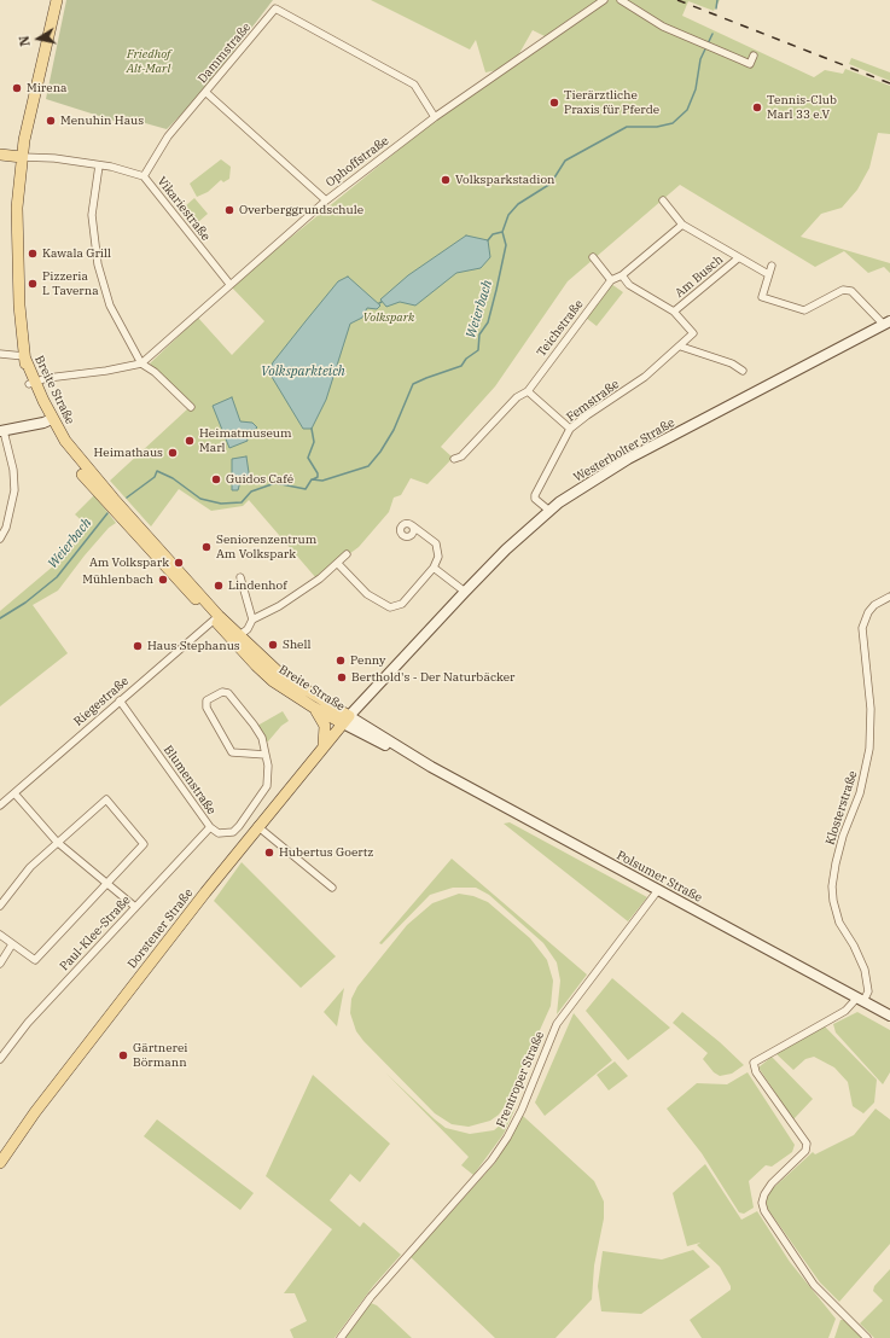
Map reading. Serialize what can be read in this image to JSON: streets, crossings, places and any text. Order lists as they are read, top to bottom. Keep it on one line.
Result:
{"streets":{"main road":["Breite Straße","Westerholter Straße","Polsumer Straße","Dorstener Straße"],"street":["Dammstraße","Ophoffstraße","Vikariestraße","Am Busch","Teichstraße","Femstraße","Riegestraße","Blumenstraße","Klosterstraße","Paul-Klee-Straße","Frentroper Straße"]},"crossings":[["Dammstraße","Ophoffstraße"],["Dammstraße","Vikariestraße"],["Ophoffstraße","Vikariestraße"],["Vikariestraße","Breite Straße"],["Am Busch","Teichstraße"],["Am Busch","Femstraße"],["Breite Straße","Westerholter Straße"],["Breite Straße","Riegestraße"],["Breite Straße","Polsumer Straße"],["Breite Straße","Dorstener Straße"],["Femstraße","Westerholter Straße"],["Westerholter Straße","Polsumer Straße"],["Westerholter Straße","Dorstener Straße"],["Riegestraße","Blumenstraße"],["Blumenstraße","Paul-Klee-Straße"],["Klosterstraße","Polsumer Straße"],["Polsumer Straße","Dorstener Straße"],["Polsumer Straße","Frentroper Straße"]],"water":["Weierbach","Volksparkteich"],"parks":["Friedhof Alt-Marl","Volkspark"],"places":["Mirena","Tierärztliche Praxis für Pferde","Tennis-Club Marl 33 e.V","Menuhin Haus","Volksparkstadion","Overberggrundschule","Kawala Grill","Pizzeria L Taverna","Heimatmuseum Marl","Heimathaus","Guidos Café","Seniorenzentrum Am Volkspark","Am Volkspark","Mühlenbach","Lindenhof","Shell","Haus Stephanus","Penny","Berthold's - Der Naturbäcker","Hubertus Goertz","Gärtnerei Börmann"],"north":"left"}
